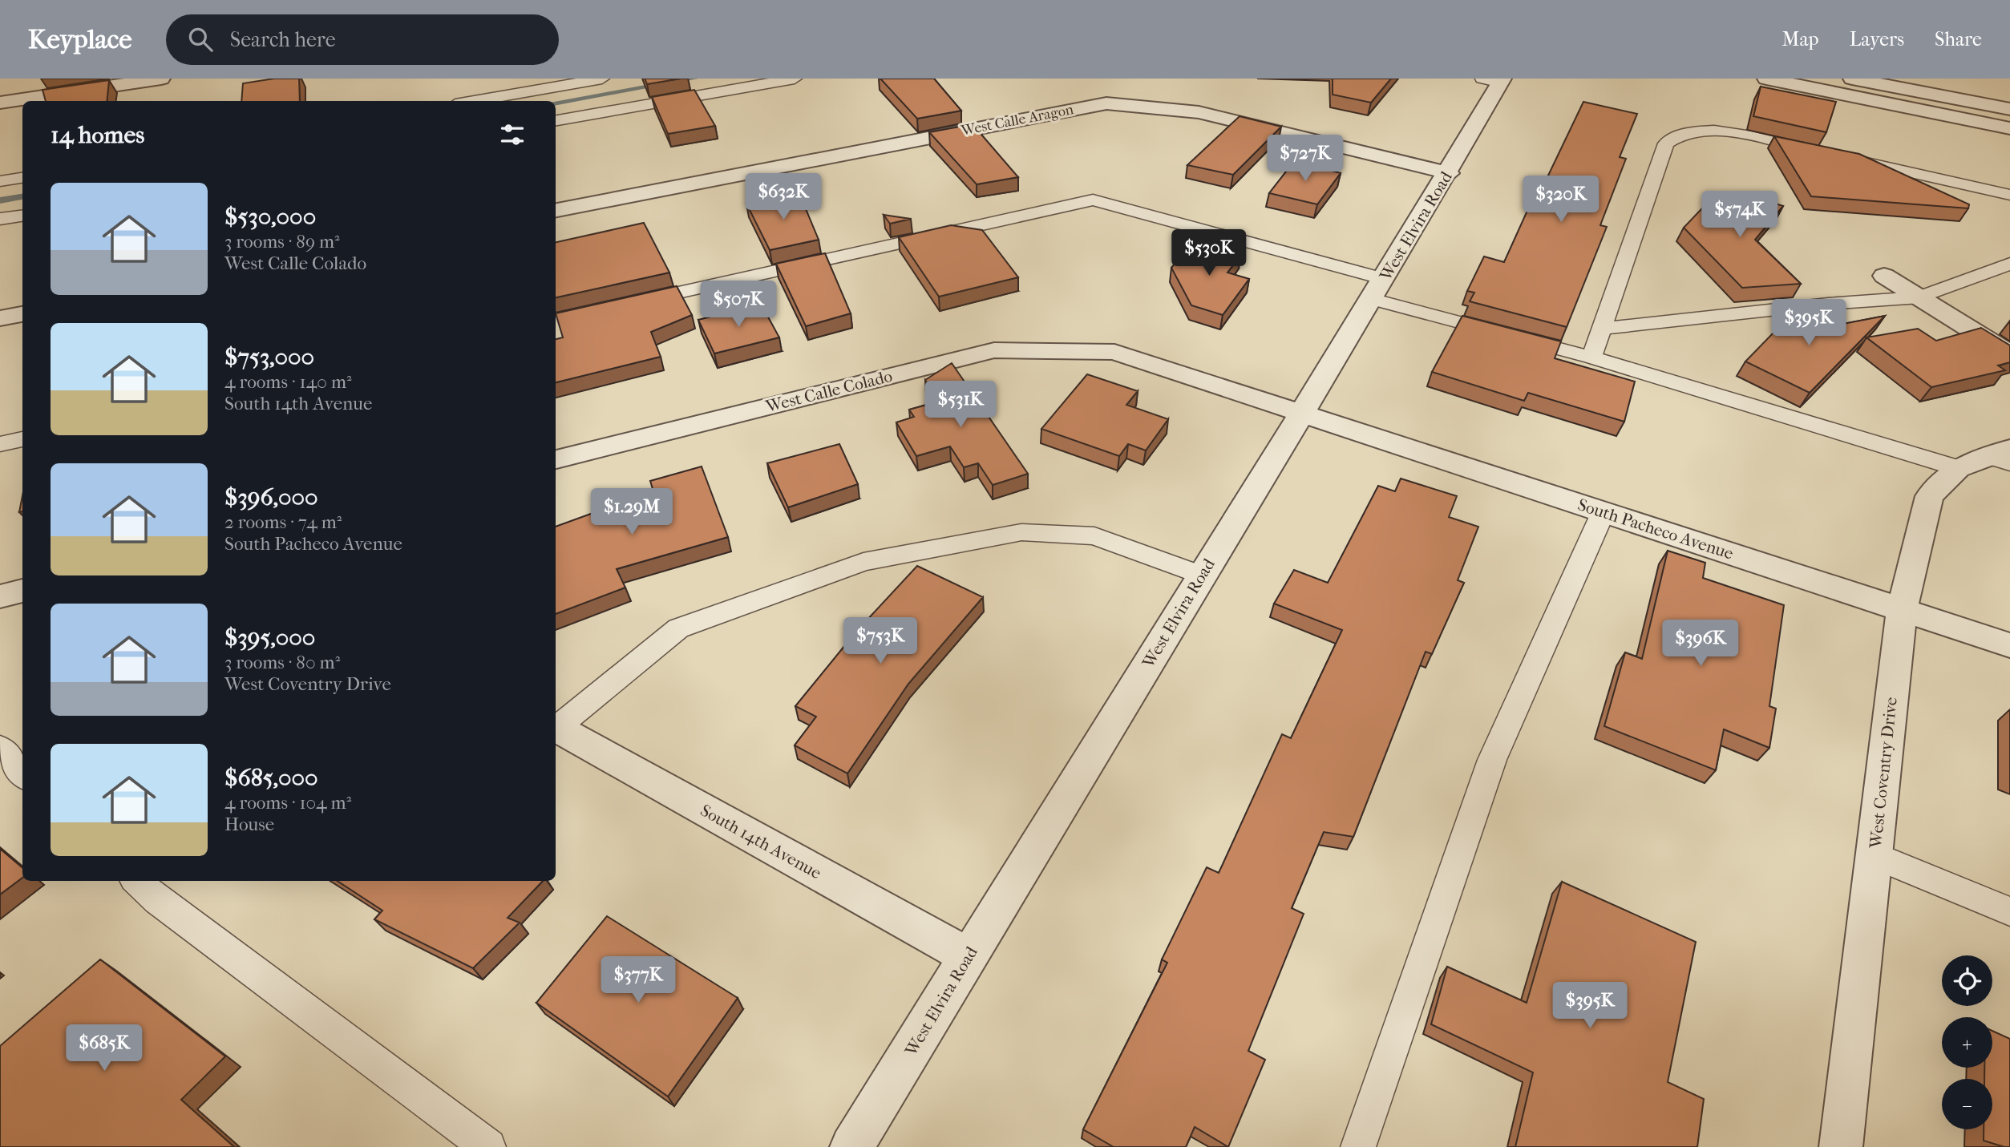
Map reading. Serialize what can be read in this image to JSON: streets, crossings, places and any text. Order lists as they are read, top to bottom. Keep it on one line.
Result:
{"streets":{"street":["West Calle Aragon","West Elvira Road","West Calle Colado","South Pacheco Avenue","West Coventry Drive","South 14th Avenue"]},"crossings":[["West Calle Aragon","West Elvira Road"],["West Elvira Road","West Calle Colado"],["West Elvira Road","South Pacheco Avenue"],["West Elvira Road","South 14th Avenue"],["West Calle Colado","South Pacheco Avenue"],["South Pacheco Avenue","West Coventry Drive"]],"page":{"header":"Keyplace","search":"Search here","nav":["Map","Layers","Share"],"heading":"14 homes","price":["$727K","$632K","$320K","$574K","$530K","$507K","$395K","$531K","$1.29M","$753K","$396K","$377K","$395K","$685K"],"list":[{"name":"$530,000","note":"3 rooms · 89 m² · West Calle Colado"},{"name":"$753,000","note":"4 rooms · 140 m² · South 14th Avenue"},{"name":"$396,000","note":"2 rooms · 74 m² · South Pacheco Avenue"},{"name":"$395,000","note":"3 rooms · 80 m² · West Coventry Drive"},{"name":"$685,000","note":"4 rooms · 104 m² · House"}],"map_buttons":["+","−"]}}
